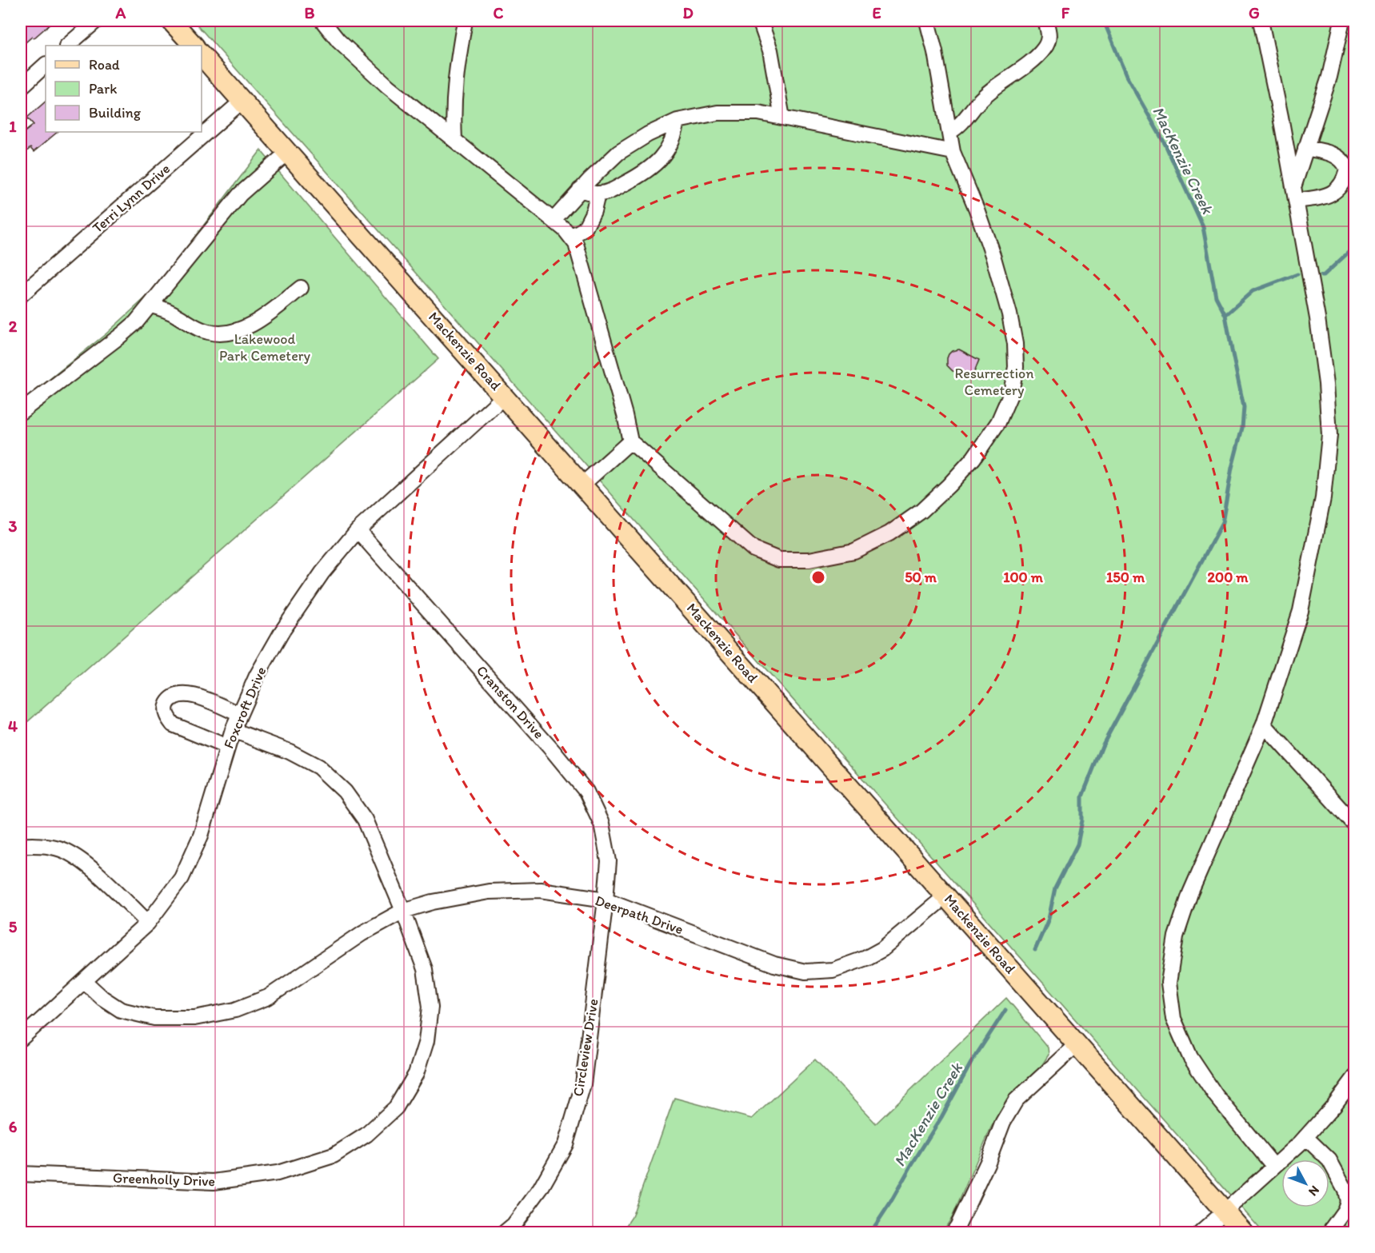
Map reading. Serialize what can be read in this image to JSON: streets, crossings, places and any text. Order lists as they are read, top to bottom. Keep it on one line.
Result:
{"streets":{"main road":["Mackenzie Road"],"street":["Terri Lynn Drive","Cranston Drive","Foxcroft Drive","Deerpath Drive","Circleview Drive","Greenholly Drive"]},"crossings":[["Terri Lynn Drive","Mackenzie Road"],["Mackenzie Road","Foxcroft Drive"],["Mackenzie Road","Deerpath Drive"],["Cranston Drive","Foxcroft Drive"],["Cranston Drive","Deerpath Drive"],["Cranston Drive","Circleview Drive"],["Foxcroft Drive","Deerpath Drive"],["Foxcroft Drive","Greenholly Drive"],["Deerpath Drive","Circleview Drive"],["Deerpath Drive","Greenholly Drive"]],"water":["MacKenzie Creek"],"parks":["Lakewood Park Cemetery","Resurrection Cemetery"],"legend":["Road","Park","Building"],"north":"bottom right","grid":{"columns":["A","B","C","D","E","F","G"],"rows":["1","2","3","4","5","6"]},"rings":["50 m","100 m","150 m","200 m"]}
